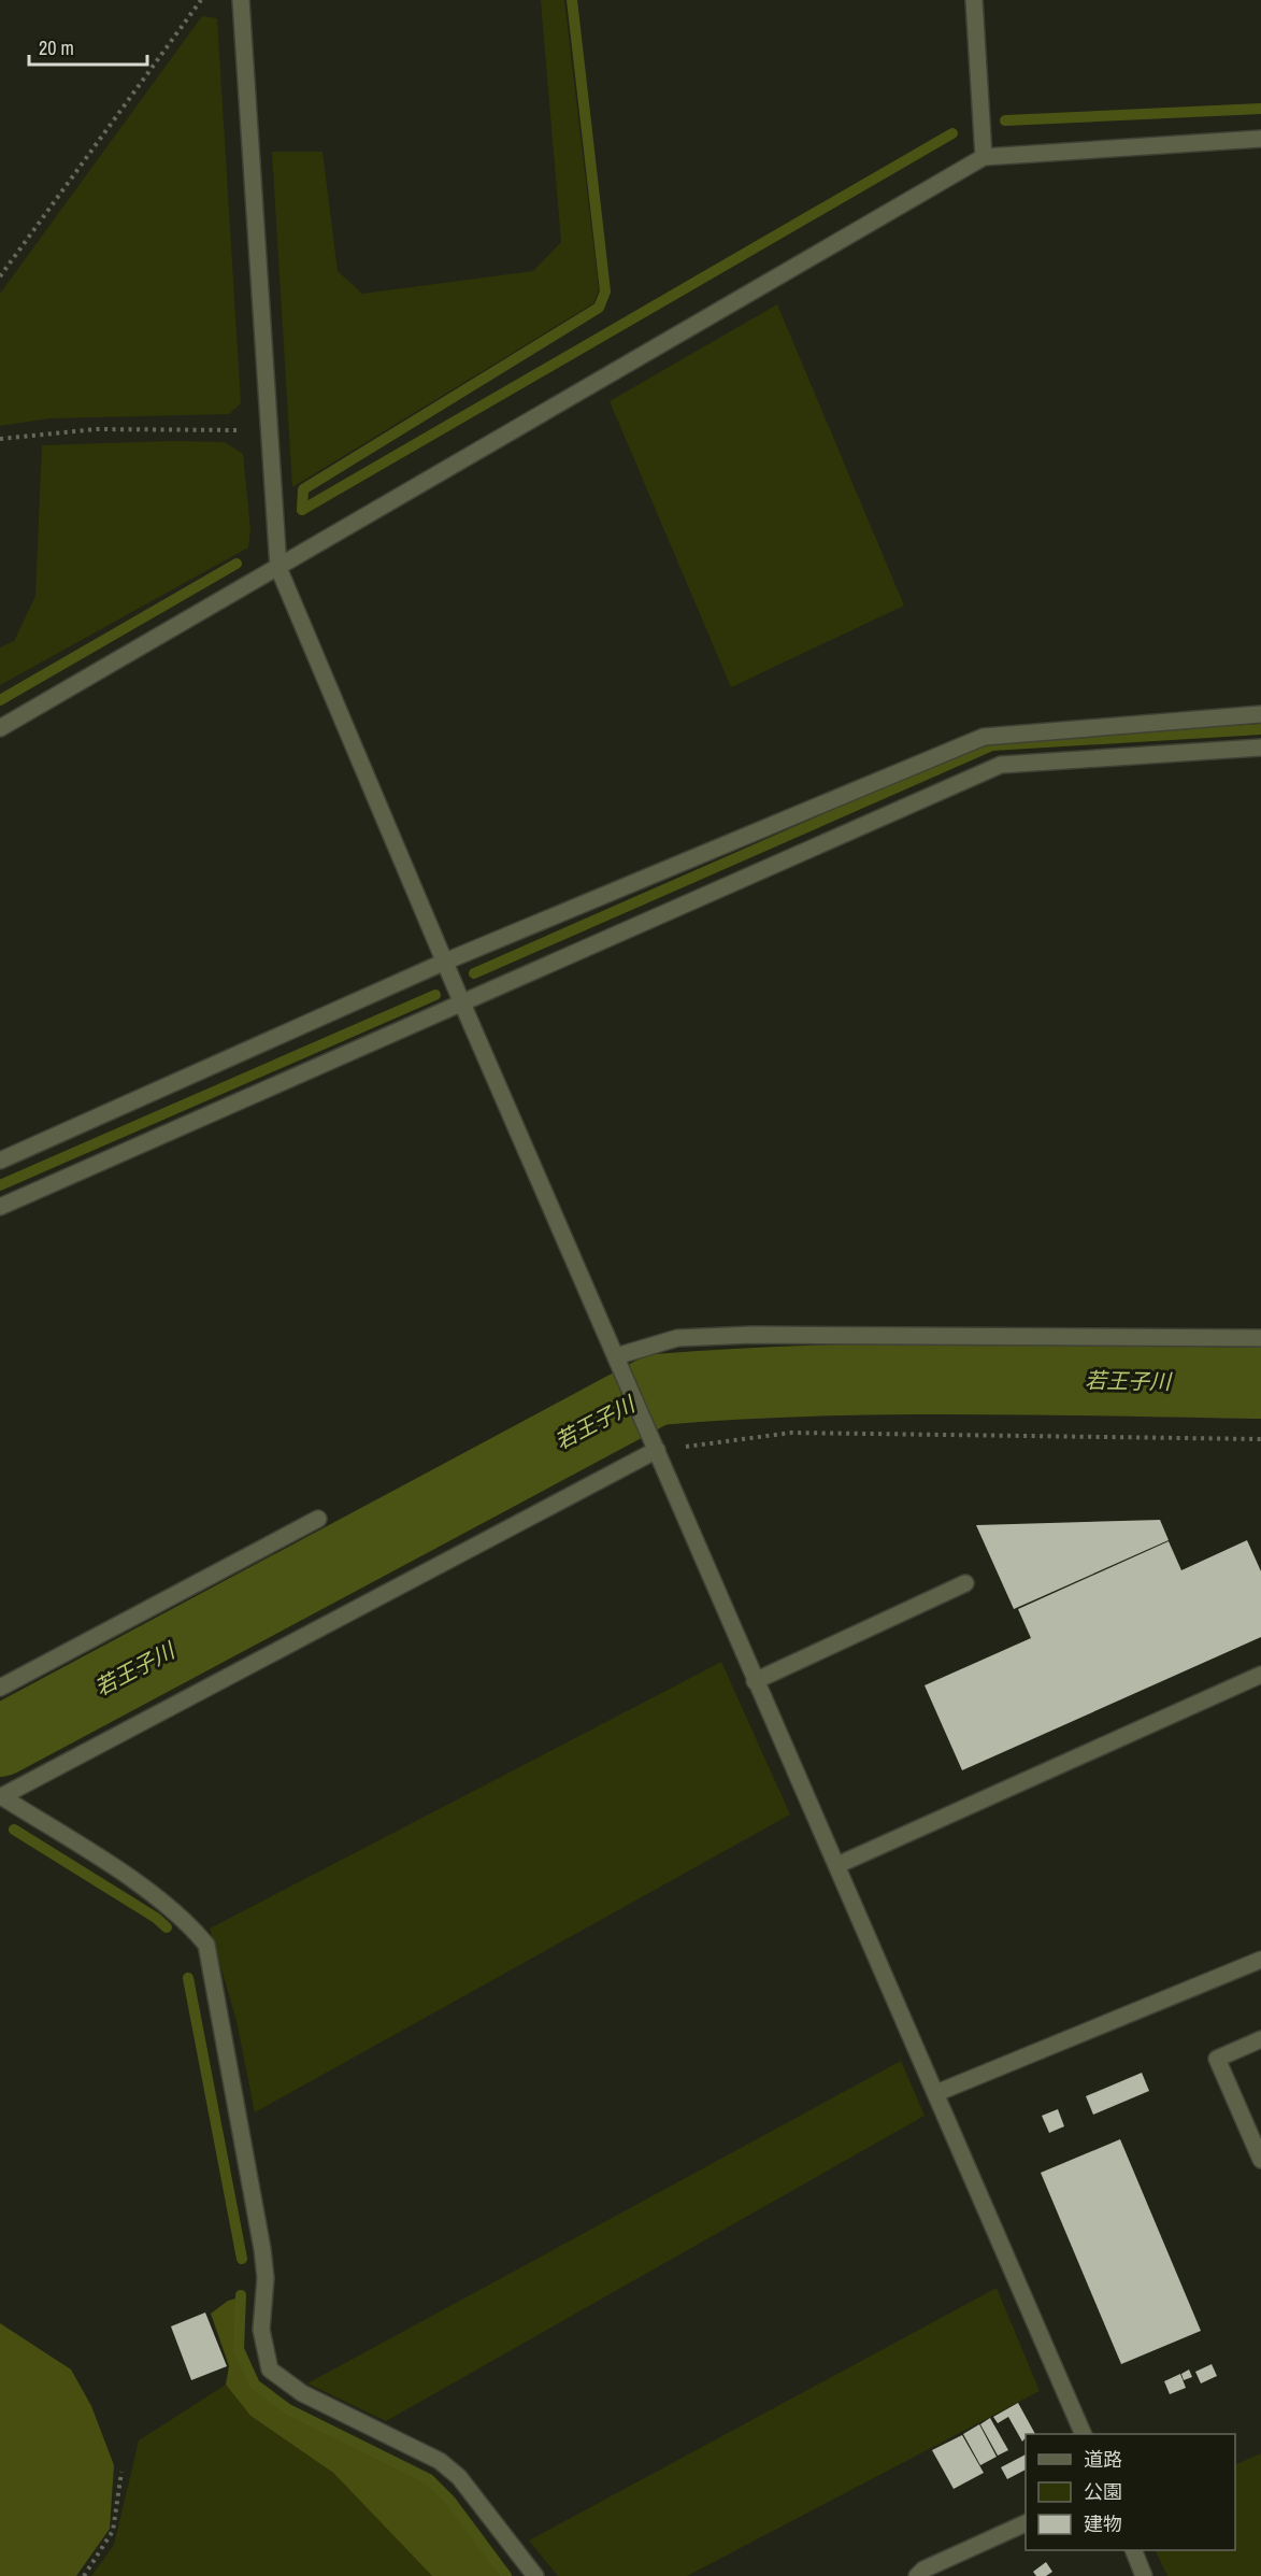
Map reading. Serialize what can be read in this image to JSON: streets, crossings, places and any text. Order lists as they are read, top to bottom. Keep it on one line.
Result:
{"water":["若王子川"],"legend":["道路","公園","建物"],"scale_bar":"20 m"}
